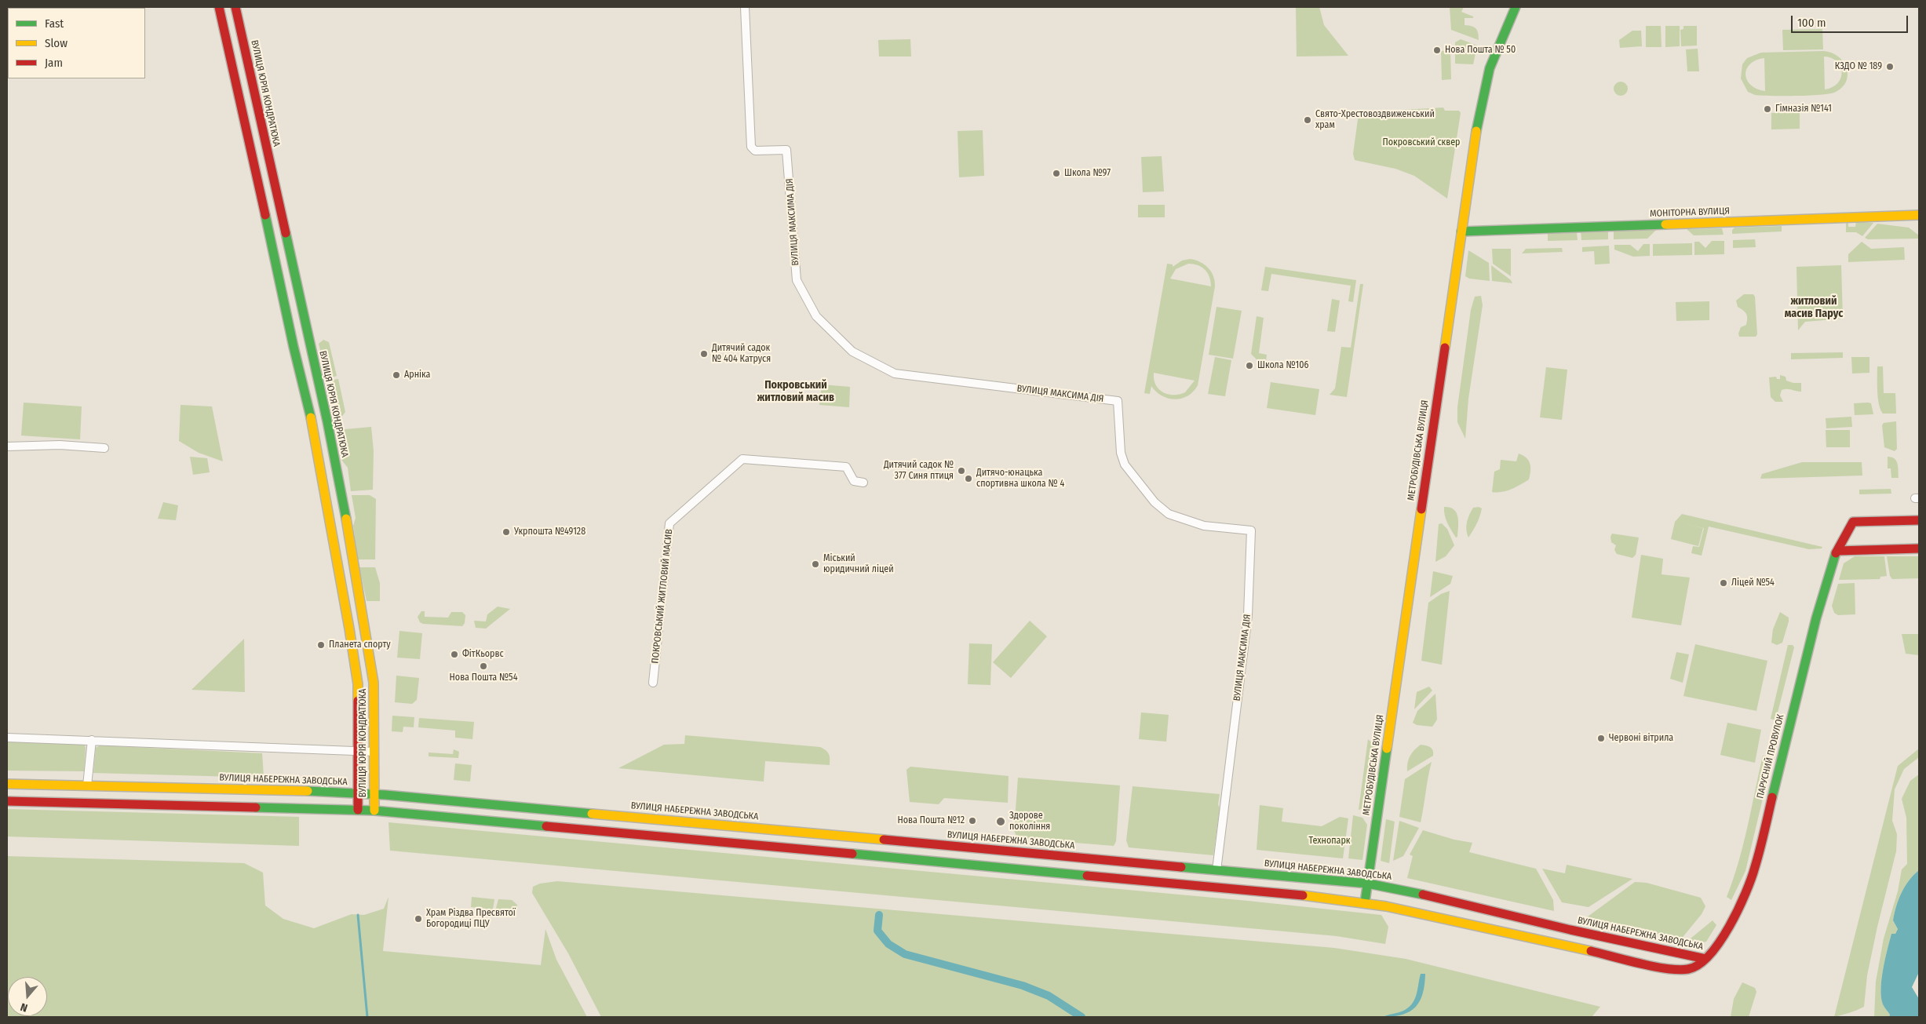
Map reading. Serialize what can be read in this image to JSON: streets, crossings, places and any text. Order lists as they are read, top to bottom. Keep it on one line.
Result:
{"streets":{"main road":["ВУЛИЦЯ ЮРІЯ КОНДРАТЮКА","МОНІТОРНА ВУЛИЦЯ","МЕТРОБУДІВСЬКА ВУЛИЦЯ","ПАРУСНИЙ ПРОВУЛОК","ВУЛИЦЯ НАБЕРЕЖНА ЗАВОДСЬКА"],"street":["ВУЛИЦЯ МАКСИМА ДІЯ","ПОКРОВСЬКИЙ ЖИТЛОВИЙ МАСИВ"]},"crossings":[["ВУЛИЦЯ ЮРІЯ КОНДРАТЮКА","ВУЛИЦЯ НАБЕРЕЖНА ЗАВОДСЬКА"],["МОНІТОРНА ВУЛИЦЯ","МЕТРОБУДІВСЬКА ВУЛИЦЯ"],["ВУЛИЦЯ МАКСИМА ДІЯ","ВУЛИЦЯ НАБЕРЕЖНА ЗАВОДСЬКА"],["МЕТРОБУДІВСЬКА ВУЛИЦЯ","ВУЛИЦЯ НАБЕРЕЖНА ЗАВОДСЬКА"],["ПАРУСНИЙ ПРОВУЛОК","ВУЛИЦЯ НАБЕРЕЖНА ЗАВОДСЬКА"]],"districts":["житловий масив Парус","Покровський житловий масив"],"parks":["Покровський сквер","Технопарк"],"places":["Нова Пошта № 50","КЗДО № 189","Гімназія №141","Свято-Хрестовоздвиженський храм","Школа №97","Дитячий садок № 404 Катруся","Школа №106","Арніка","Дитячий садок № 377 Синя птиця","Дитячо-юнацька спортивна школа № 4","Укрпошта №49128","Міський юридичний ліцей","Ліцей №54","Планета спорту","ФiтКьорвс","Нова Пошта №54","Червоні вітрила","Нова Пошта №12","Здорове покоління","Храм Різдва Пресвятої Богородиці ПЦУ"],"legend":["Fast","Slow","Jam"],"scale_bar":"100 m","north":"bottom"}
